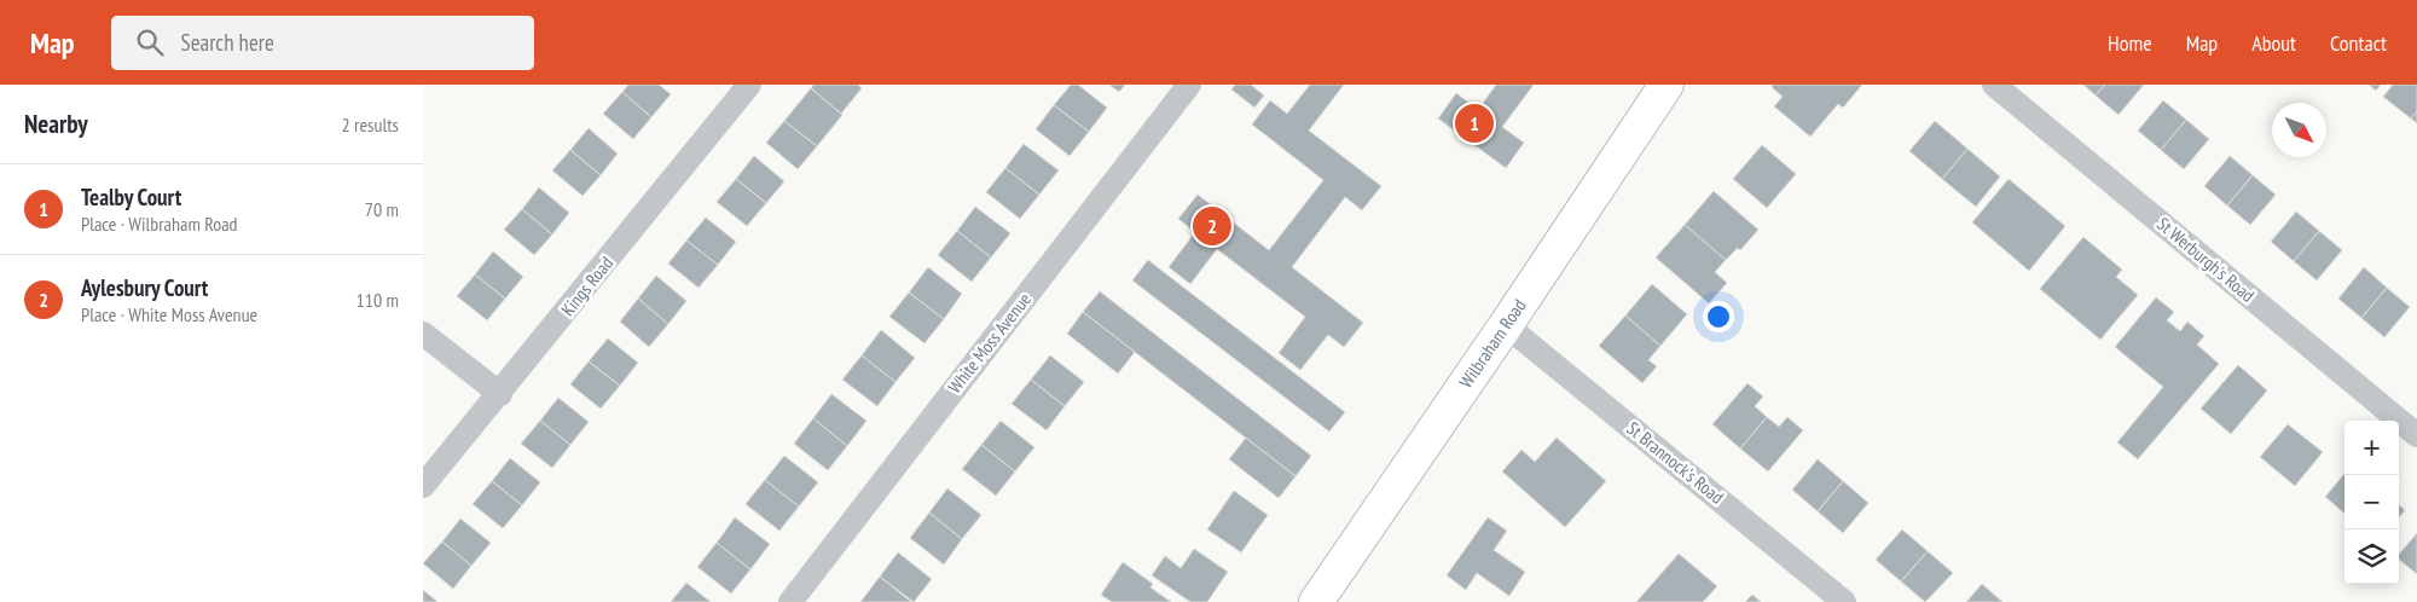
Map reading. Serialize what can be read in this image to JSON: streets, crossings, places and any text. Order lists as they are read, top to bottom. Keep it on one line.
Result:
{"streets":{"highway":["Wilbraham Road"],"street":["St Werburgh's Road","Kings Road","White Moss Avenue","St Brannock's Road"]},"crossings":[["Wilbraham Road","St Brannock's Road"]],"north":"bottom right","page":{"header":"Map","search":"Search here","nav":["Home","Map","About","Contact"],"heading":["Nearby","2 results"],"pins":["1","2"],"list":[{"mark":"1","name":"Tealby Court","note":"Place · Wilbraham Road","value":"70 m"},{"mark":"2","name":"Aylesbury Court","note":"Place · White Moss Avenue","value":"110 m"}],"map_buttons":["+","−"]}}
